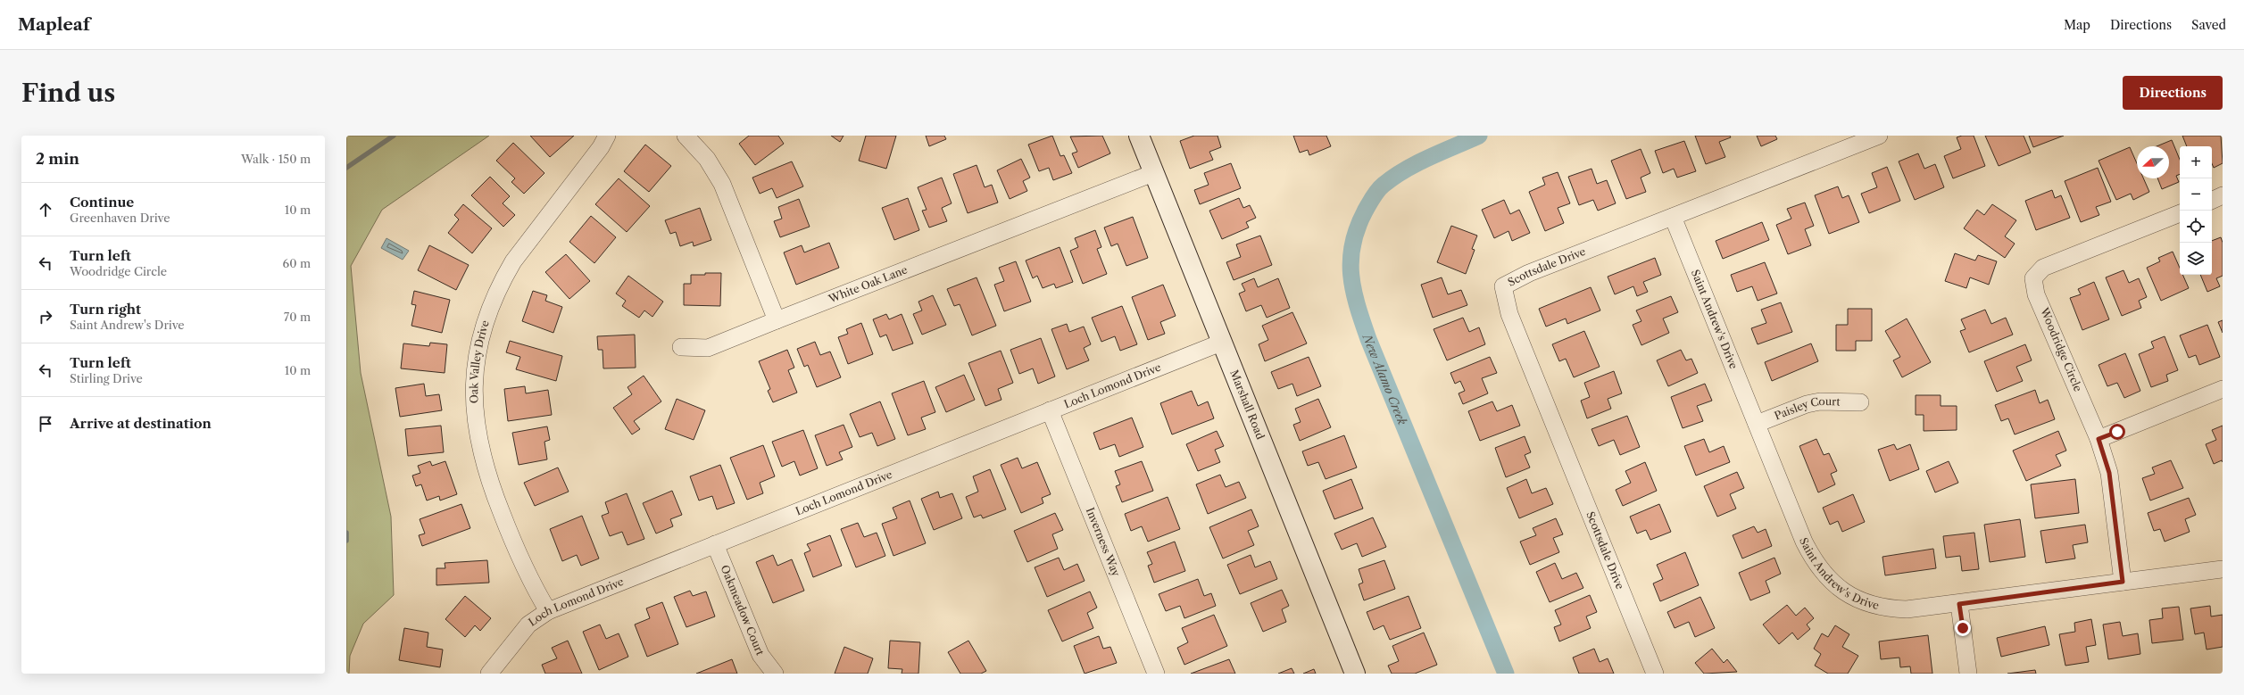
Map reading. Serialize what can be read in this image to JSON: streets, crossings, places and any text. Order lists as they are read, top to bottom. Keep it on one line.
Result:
{"streets":{"street":["Scottsdale Drive","White Oak Lane","Saint Andrew's Drive","Woodridge Circle","Oak Valley Drive","Loch Lomond Drive","Marshall Road","Paisley Court","Inverness Way","Oakmeadow Court"]},"crossings":[["Scottsdale Drive","Saint Andrew's Drive"],["White Oak Lane","Marshall Road"],["Saint Andrew's Drive","Woodridge Circle"],["Saint Andrew's Drive","Paisley Court"],["Oak Valley Drive","Loch Lomond Drive"],["Loch Lomond Drive","Marshall Road"],["Loch Lomond Drive","Inverness Way"],["Loch Lomond Drive","Oakmeadow Court"]],"water":["New Alamo Creek"],"north":"left","page":{"header":"Mapleaf","nav":["Map","Directions","Saved"],"buttons":"Directions","title":"Find us","heading":["2 min","Walk · 150 m"],"map_buttons":["+","−"],"list":[["Continue","Greenhaven Drive","10 m"],["Turn left","Woodridge Circle","60 m"],["Turn right","Saint Andrew's Drive","70 m"],["Turn left","Stirling Drive","10 m"],"Arrive at destination"]}}
